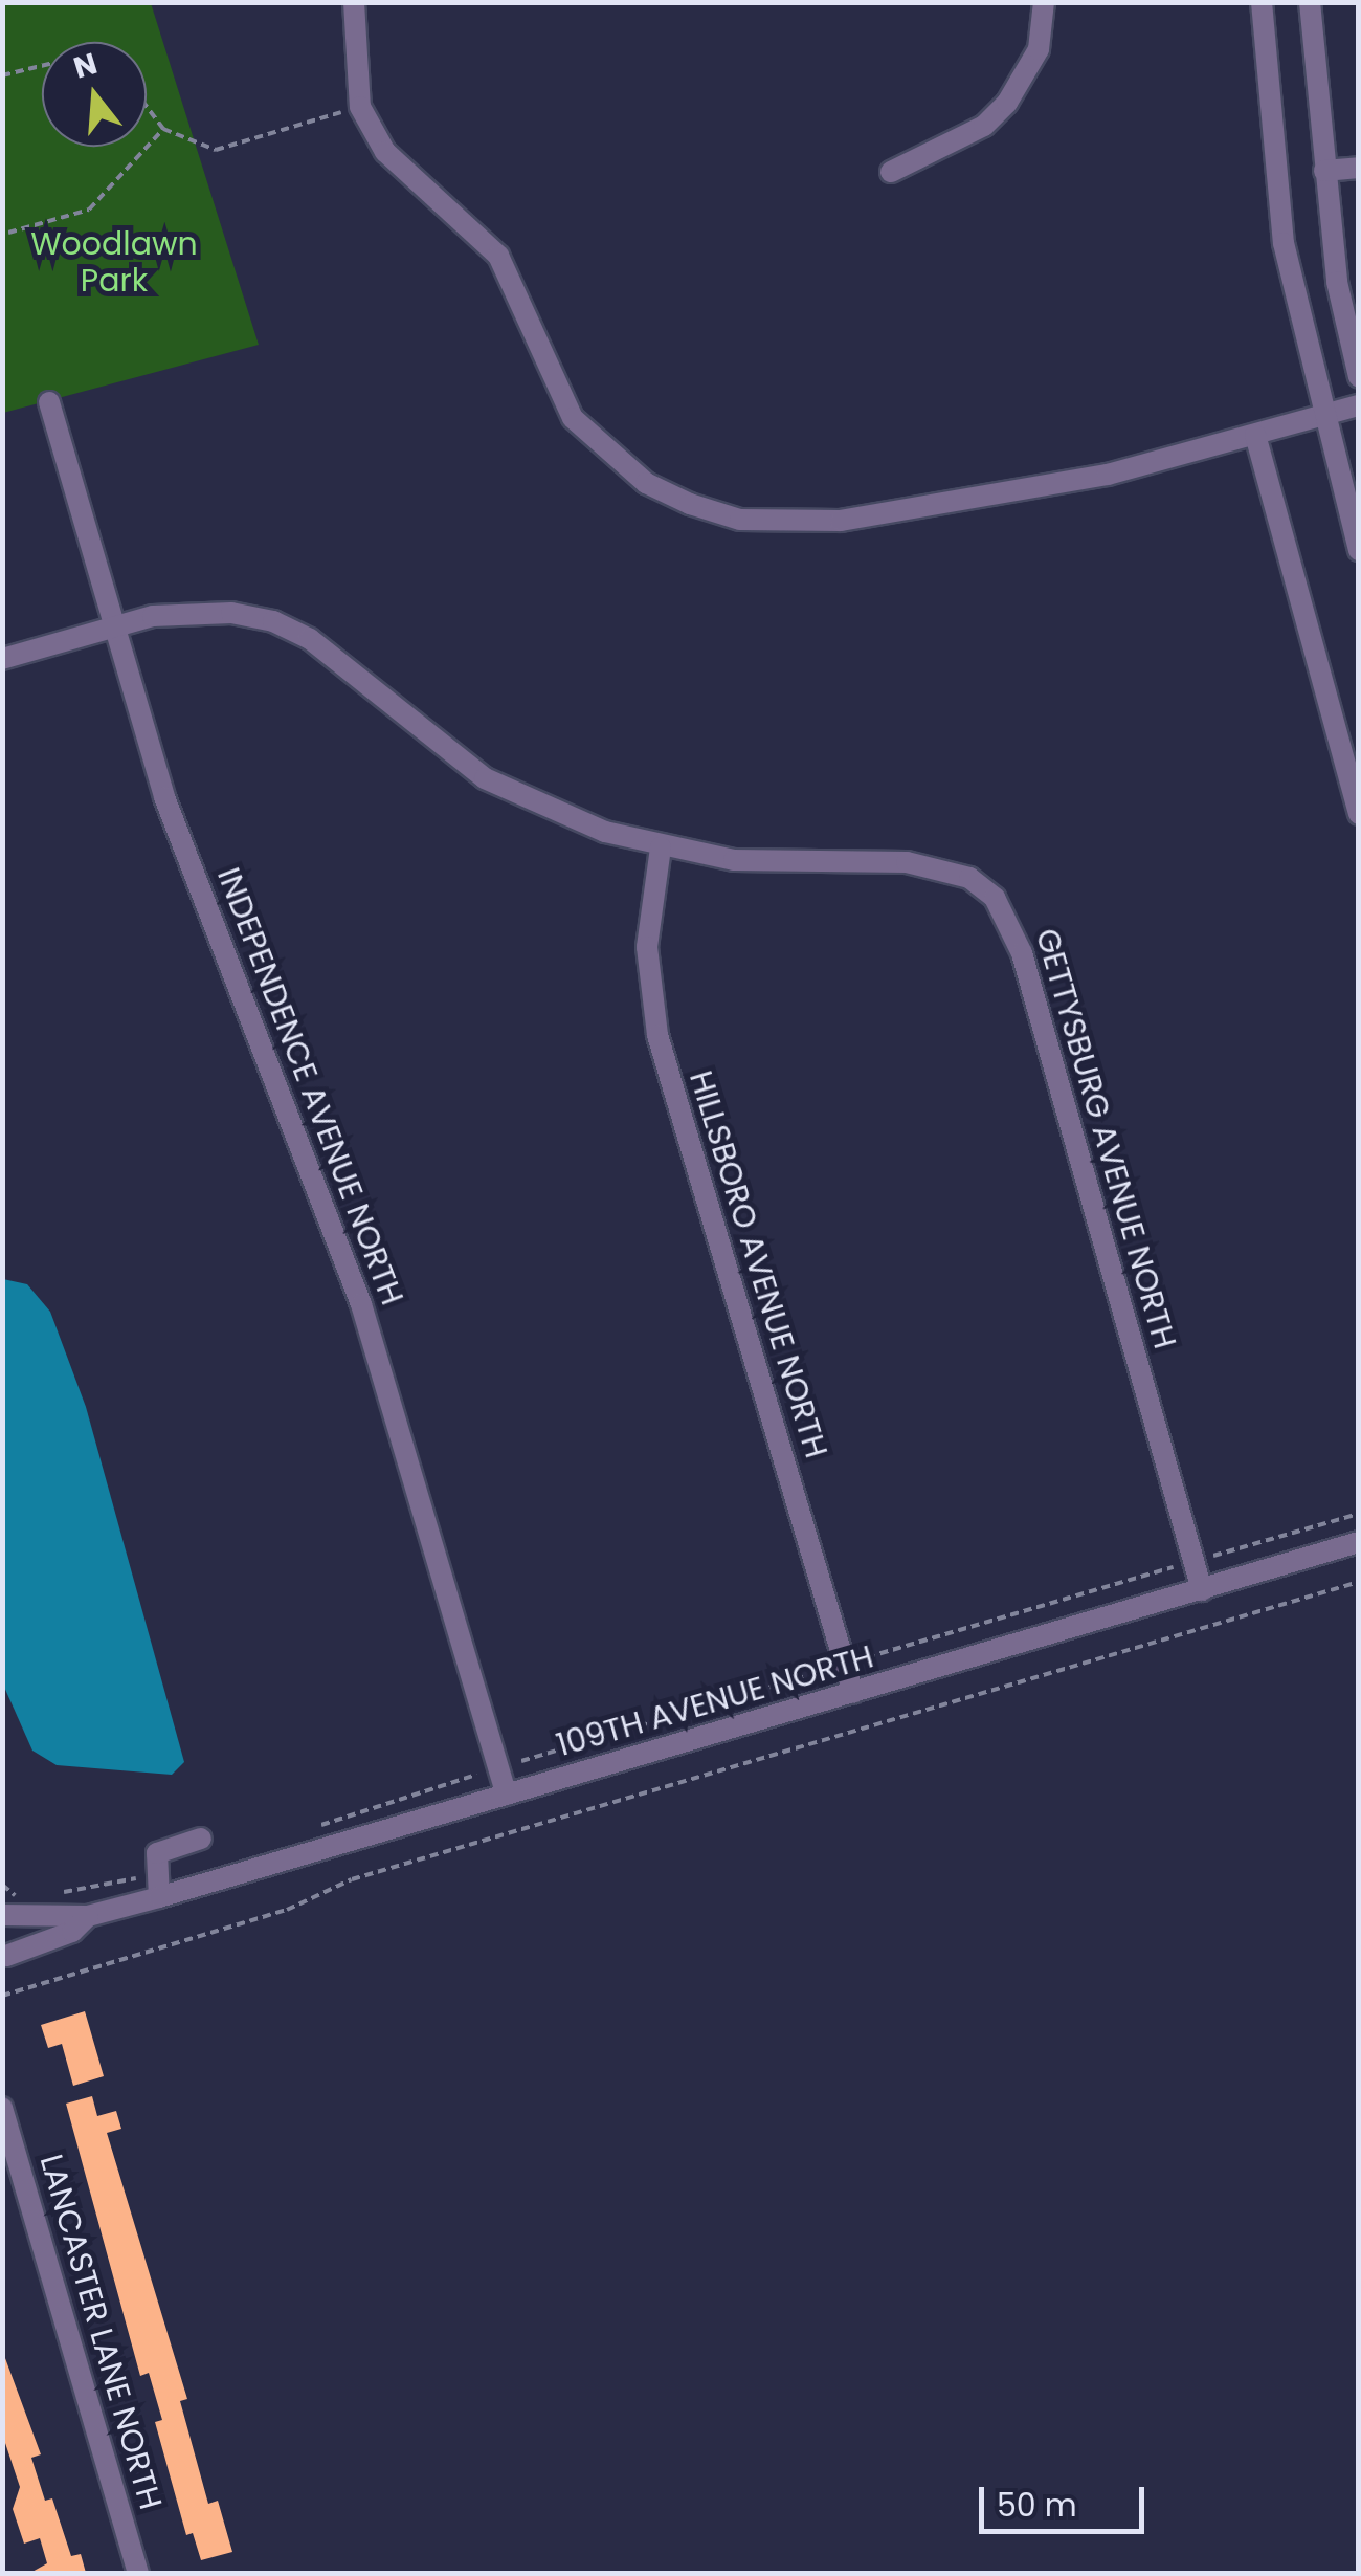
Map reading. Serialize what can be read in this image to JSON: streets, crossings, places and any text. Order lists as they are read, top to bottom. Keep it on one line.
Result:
{"streets":{"street":["INDEPENDENCE AVENUE NORTH","GETTYSBURG AVENUE NORTH","HILLSBORO AVENUE NORTH","109TH AVENUE NORTH","LANCASTER LANE NORTH"]},"crossings":[["INDEPENDENCE AVENUE NORTH","GETTYSBURG AVENUE NORTH"],["INDEPENDENCE AVENUE NORTH","109TH AVENUE NORTH"],["GETTYSBURG AVENUE NORTH","HILLSBORO AVENUE NORTH"],["GETTYSBURG AVENUE NORTH","109TH AVENUE NORTH"],["HILLSBORO AVENUE NORTH","109TH AVENUE NORTH"]],"parks":["Woodlawn Park"],"scale_bar":"50 m","north":"top"}
